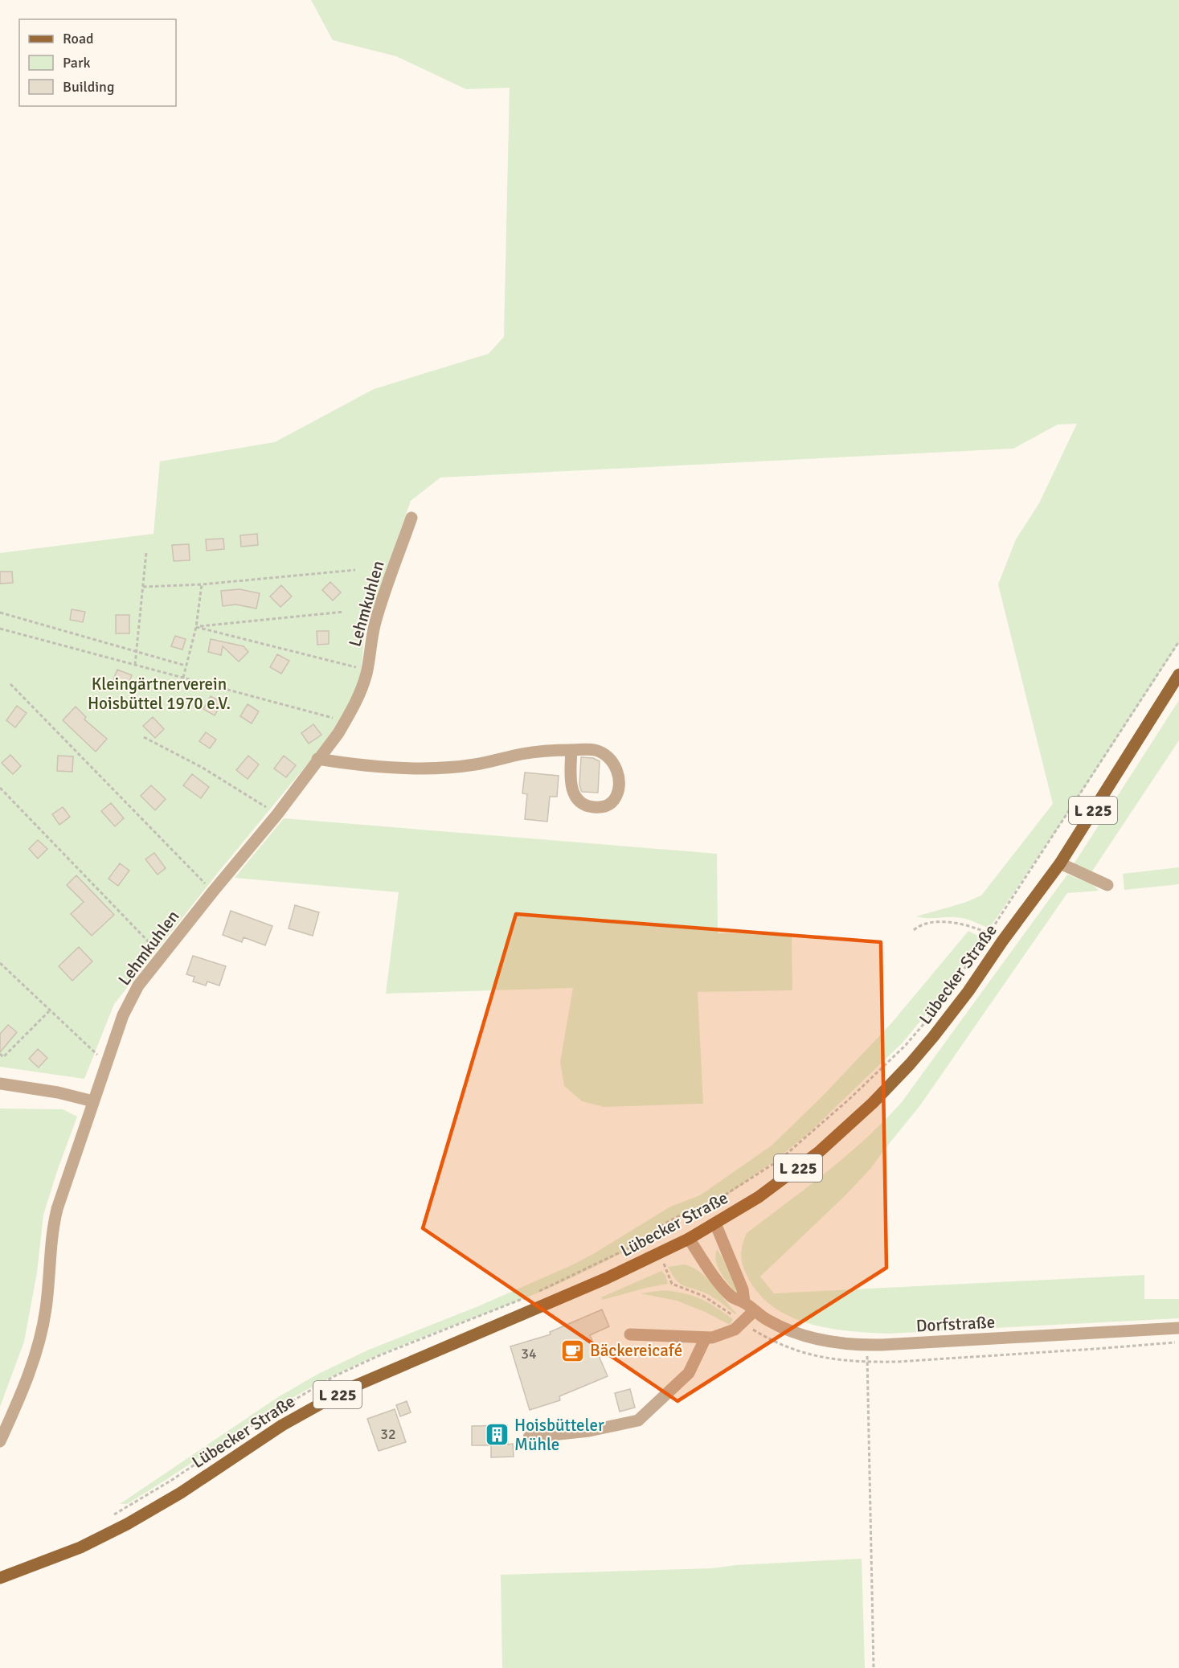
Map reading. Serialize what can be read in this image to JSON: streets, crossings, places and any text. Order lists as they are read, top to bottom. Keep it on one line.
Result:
{"streets":{"main road":["L 225","Lübecker Straße"],"street":["Lehmkuhlen","Dorfstraße"]},"crossings":[["Lübecker Straße","Dorfstraße"]],"parks":["Kleingärtnerverein Hoisbüttel 1970 e.V."],"places":{"cafe":["Bäckereicafé"],"building":["Hoisbütteler Mühle"]},"house_numbers":["34","32"],"legend":["Road","Park","Building"]}
